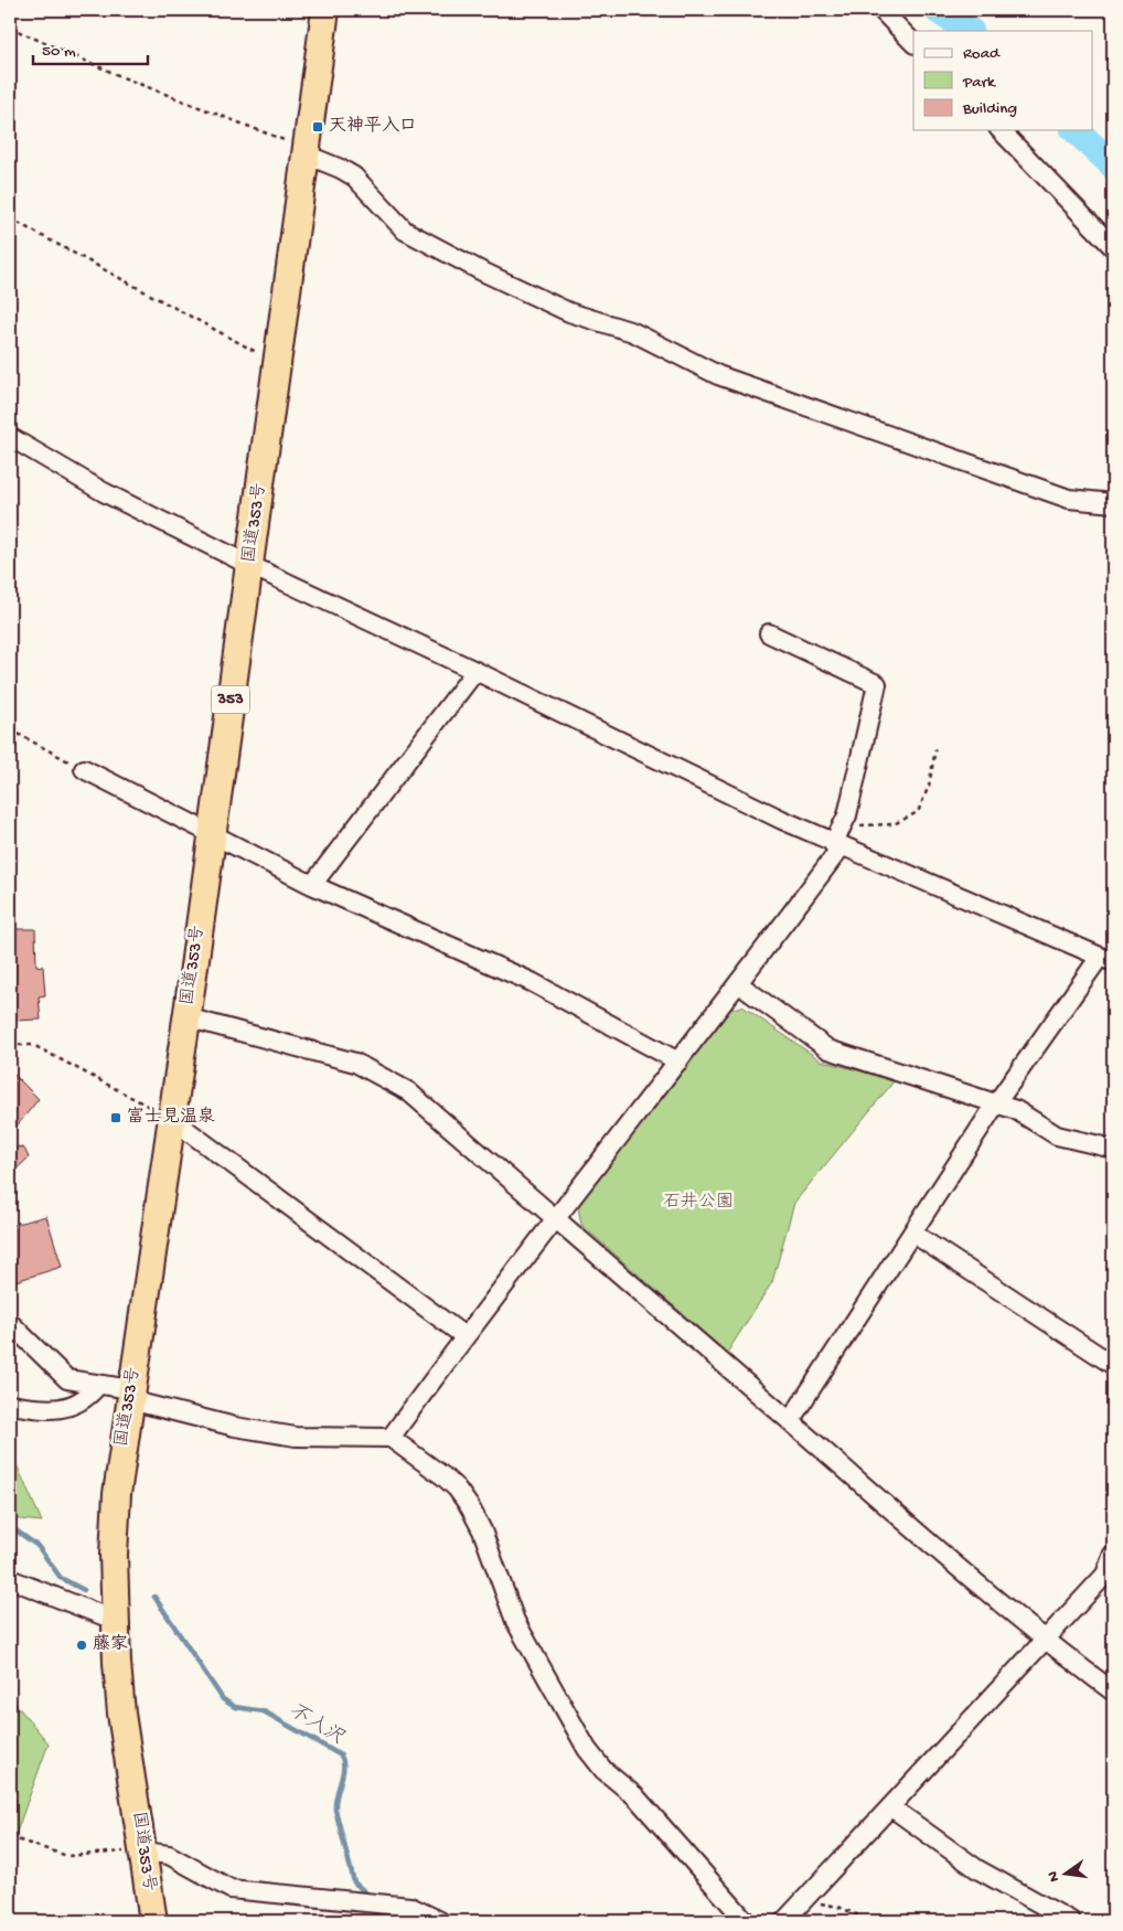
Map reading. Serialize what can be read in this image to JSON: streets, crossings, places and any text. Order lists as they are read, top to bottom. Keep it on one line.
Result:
{"streets":{"highway":["国道353号","353"]},"water":["不入沢"],"parks":["石井公園"],"places":{"transit":["天神平入口","富士見温泉"],"other":["藤家"]},"legend":["Road","Park","Building"],"scale_bar":"50 m","north":"left"}
